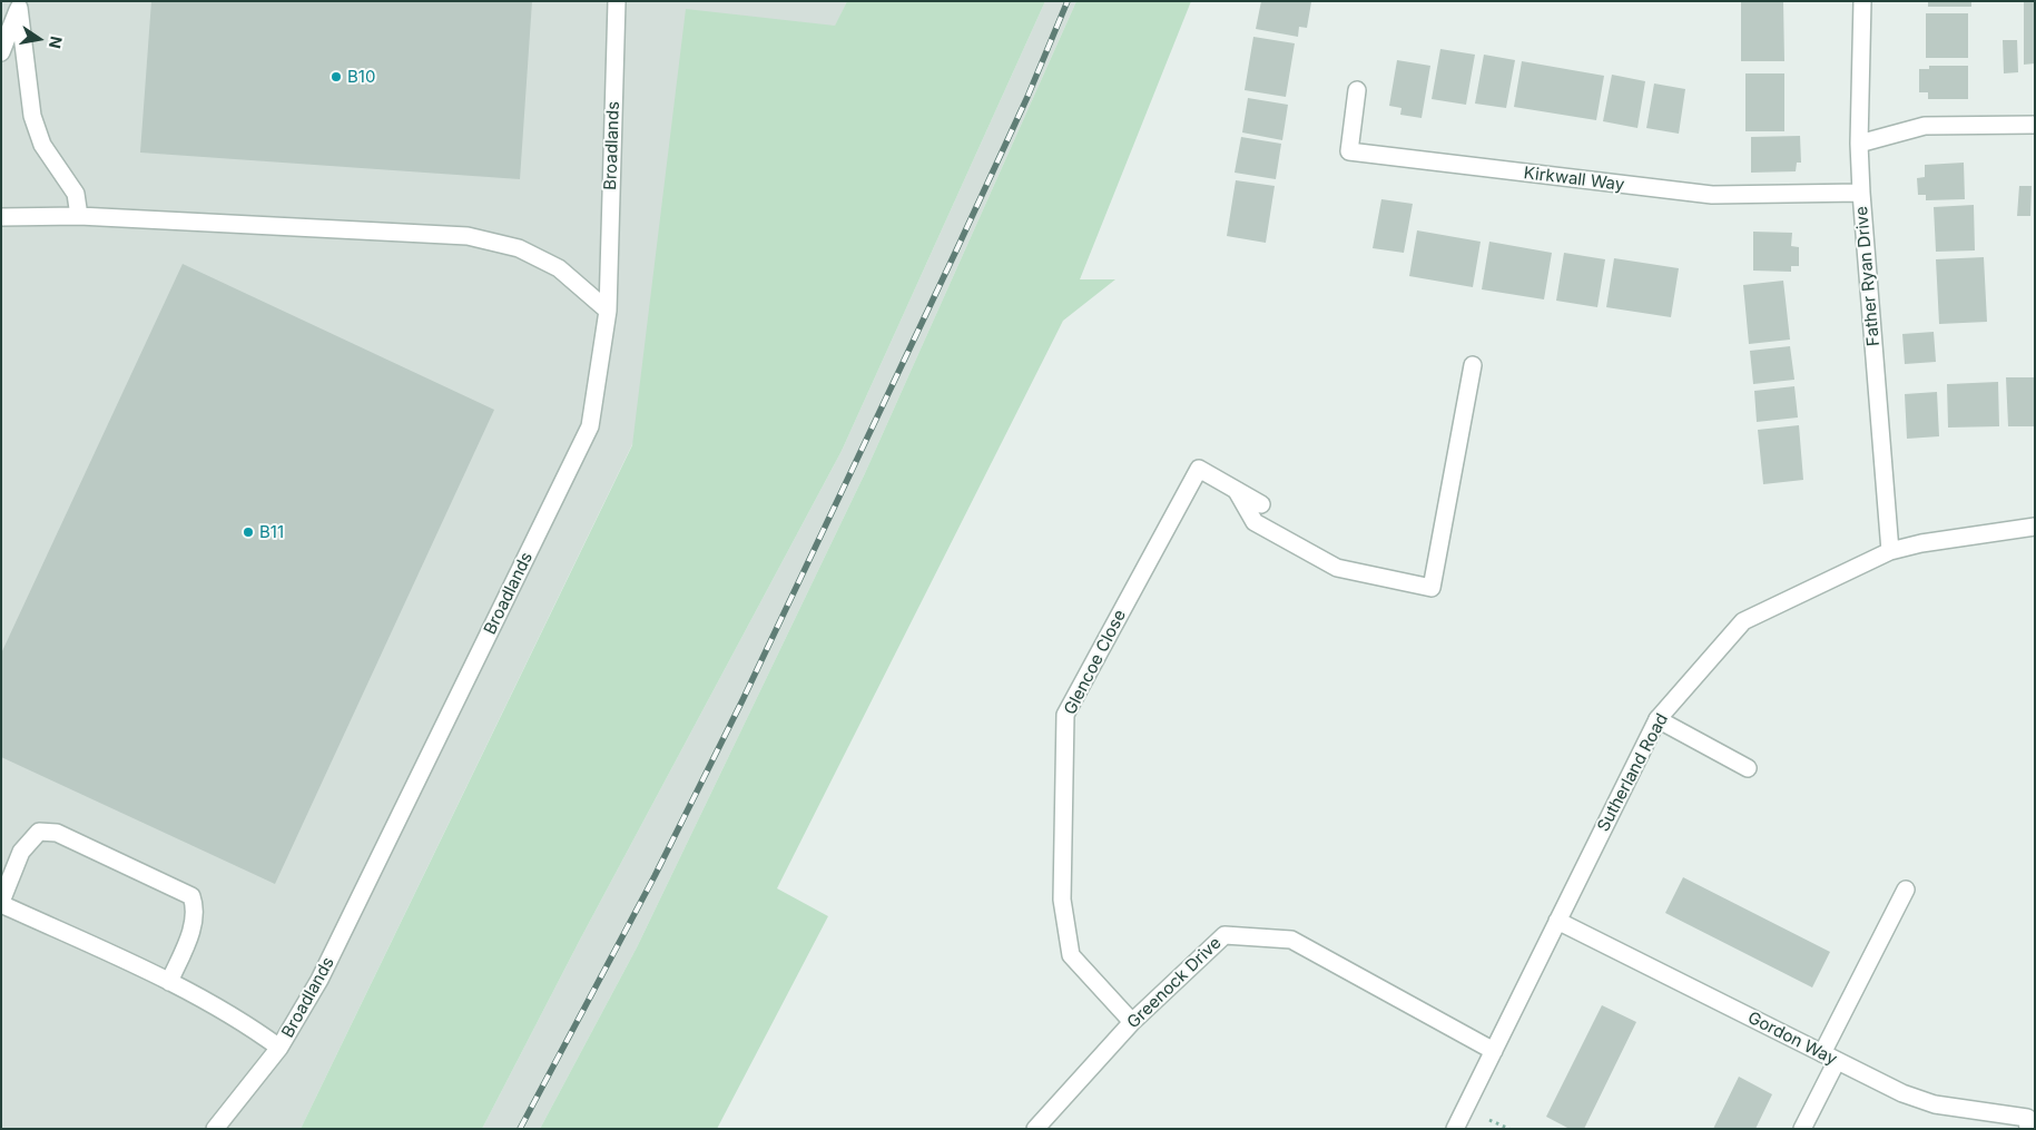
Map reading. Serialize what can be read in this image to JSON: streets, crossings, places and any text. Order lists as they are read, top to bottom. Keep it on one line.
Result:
{"streets":{"street":["Broadlands","Kirkwall Way","Father Ryan Drive","Glencoe Close","Sutherland Road","Greenock Drive","Gordon Way"]},"crossings":[["Kirkwall Way","Father Ryan Drive"],["Father Ryan Drive","Sutherland Road"],["Glencoe Close","Greenock Drive"],["Sutherland Road","Greenock Drive"],["Sutherland Road","Gordon Way"]],"places":["B10","B11"],"north":"right"}
